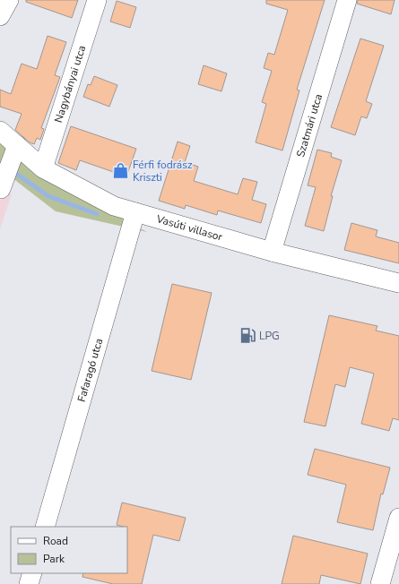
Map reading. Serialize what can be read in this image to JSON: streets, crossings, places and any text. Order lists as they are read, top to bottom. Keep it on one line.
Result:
{"streets":{"street":["Nagybányai utca","Szatmári utca","Vasúti villasor","Fafaragó utca"]},"crossings":[["Nagybányai utca","Vasúti villasor"],["Szatmári utca","Vasúti villasor"],["Vasúti villasor","Fafaragó utca"]],"places":{"shop":["Férfi fodrász Kriszti"],"fuel station":["LPG"]},"legend":["Road","Park"]}
